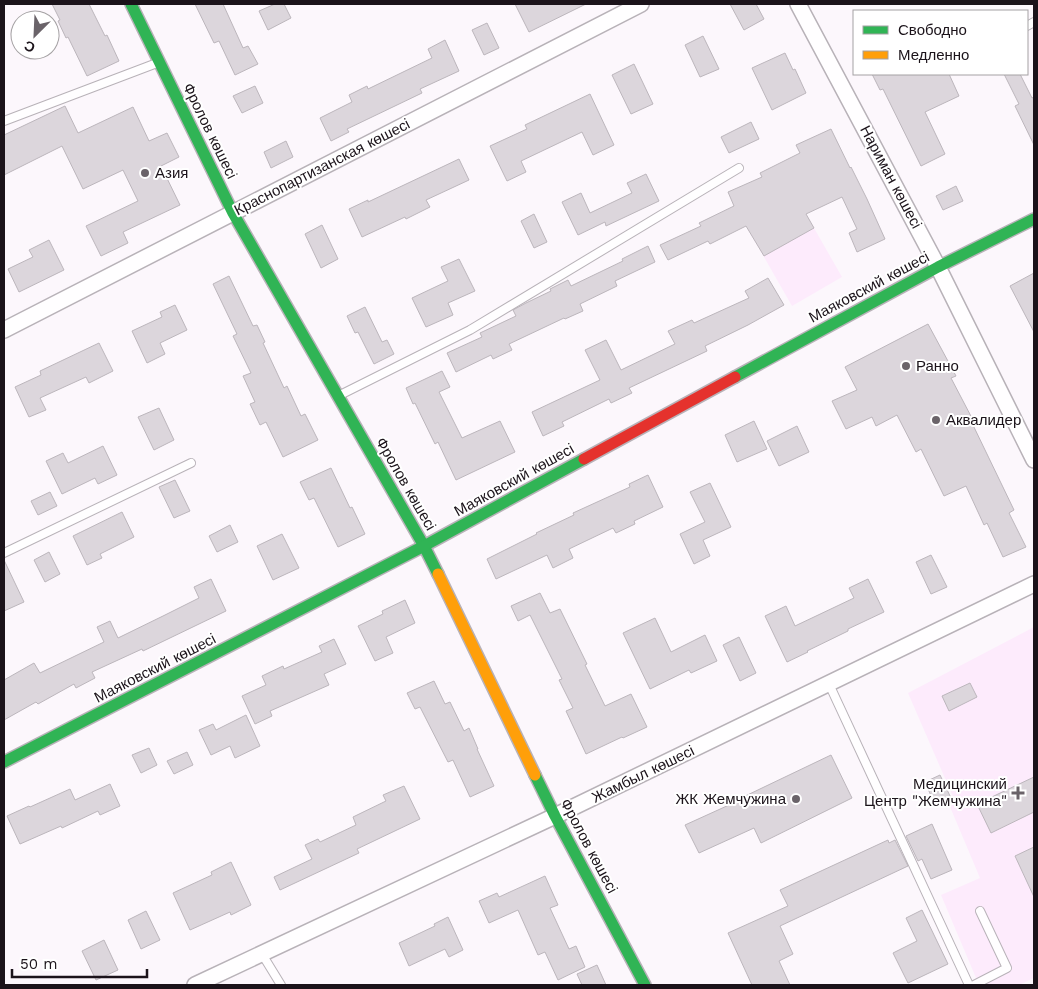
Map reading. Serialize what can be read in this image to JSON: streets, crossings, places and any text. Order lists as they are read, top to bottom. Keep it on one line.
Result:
{"streets":{"main road":["Фролов көшесі","Маяковский көшесі"],"street":["Краснопартизанская көшесі","Нариман көшесі","Жамбыл көшесі"]},"crossings":[["Фролов көшесі","Краснопартизанская көшесі"],["Фролов көшесі","Маяковский көшесі"],["Фролов көшесі","Жамбыл көшесі"],["Нариман көшесі","Маяковский көшесі"]],"places":{"other":["Азия","Ранно","Аквалидер","ЖК Жемчужина"],"health":["Медицинский Центр \"Жемчужина\""]},"legend":["Свободно","Медленно"],"scale_bar":"50 m","north":"bottom left"}
